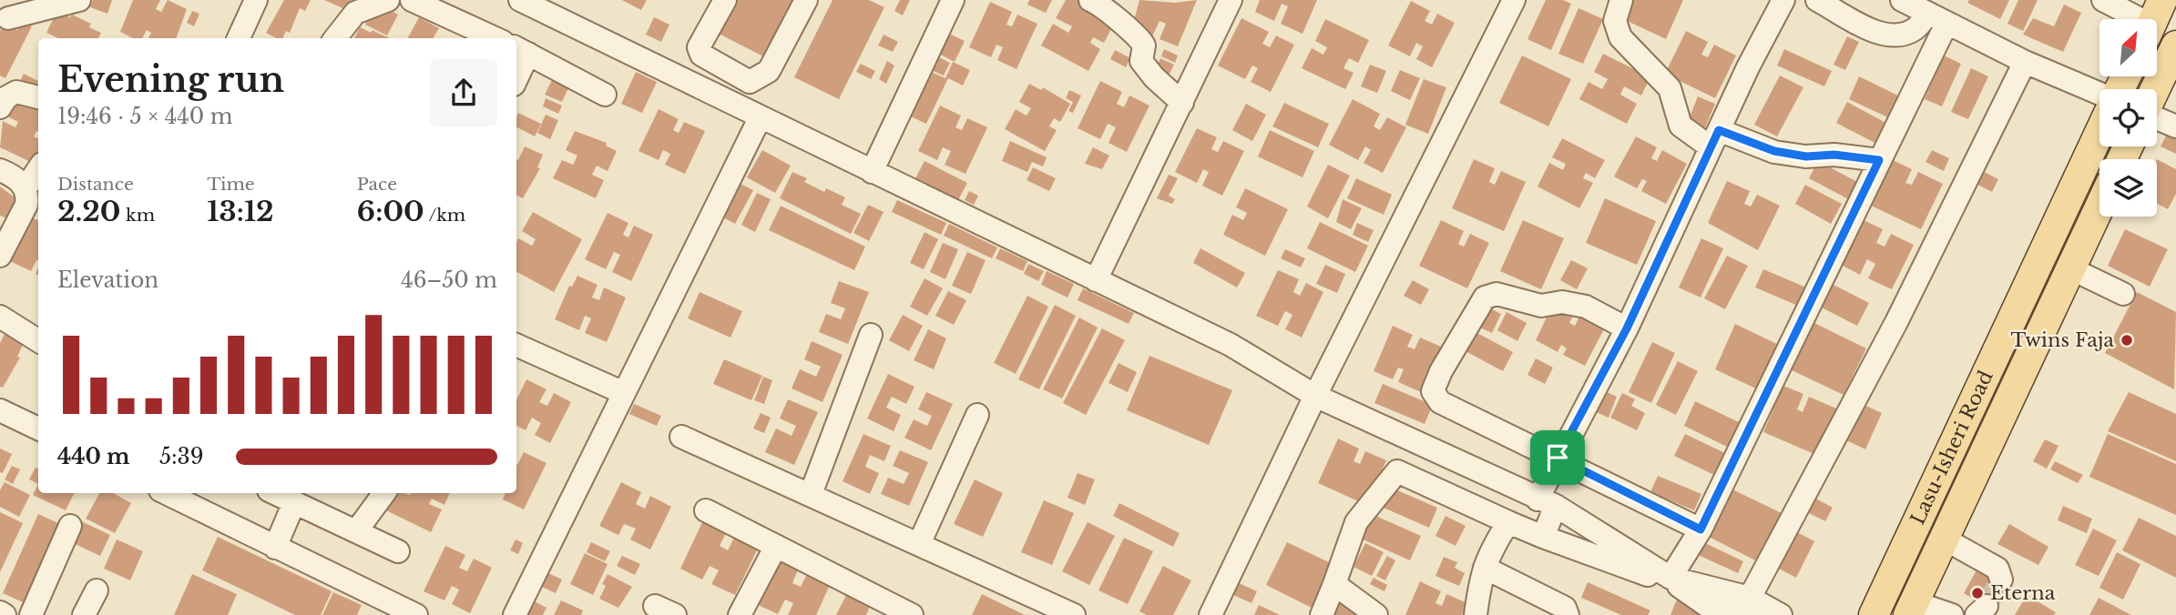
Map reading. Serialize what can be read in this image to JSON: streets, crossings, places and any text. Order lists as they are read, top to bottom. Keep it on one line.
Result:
{"streets":{"main road":["Lasu-Isheri Road"]},"places":["Twins Faja","Eterna"],"north":"top right","page":{"heading":["Evening run","19:46 · 5 × 440 m"],"stats":[["Distance","2.20 km"],["Time","13:12"],["Pace","6:00 /km"]],"chart":["Elevation","46–50 m"],"list":[{"name":"440 m","note":"5:39"}]}}
